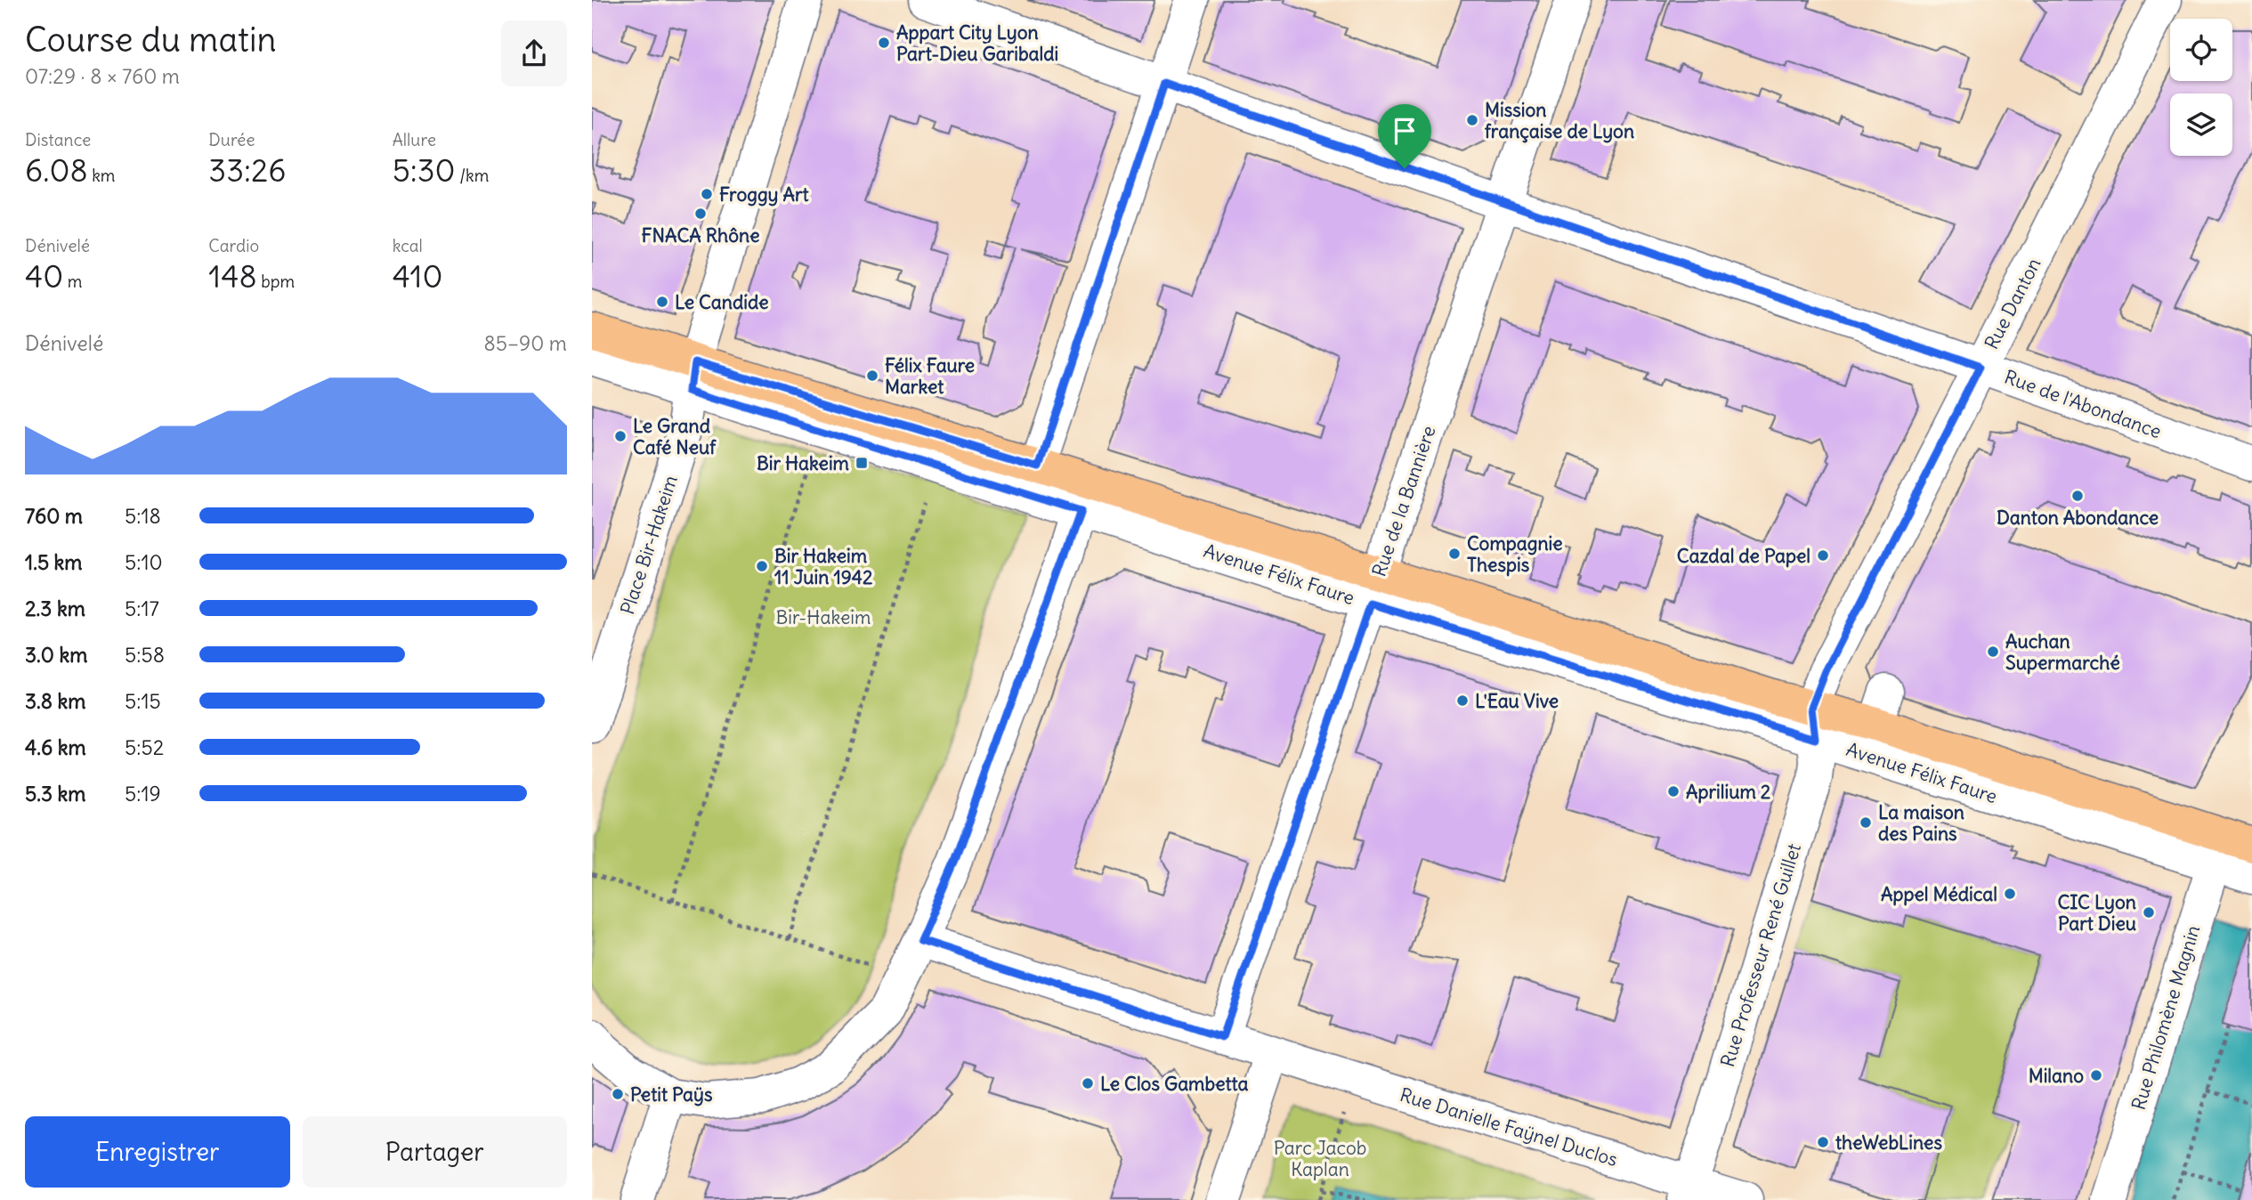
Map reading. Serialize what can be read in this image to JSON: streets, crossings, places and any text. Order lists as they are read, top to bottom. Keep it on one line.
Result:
{"streets":{"main road":["Avenue Félix Faure"],"street":["Rue Danton","Rue de l'Abondance","Rue de la Bannière","Place Bir-Hakeim","Rue Professeur René Guillet","Rue Philomène Magnin","Rue Danielle Faÿnel Duclos"]},"crossings":[["Rue Danton","Rue de l'Abondance"],["Rue Danton","Avenue Félix Faure"],["Rue Danton","Rue Professeur René Guillet"],["Rue de l'Abondance","Rue de la Bannière"],["Rue de la Bannière","Avenue Félix Faure"],["Rue de la Bannière","Rue Danielle Faÿnel Duclos"],["Place Bir-Hakeim","Avenue Félix Faure"],["Avenue Félix Faure","Rue Professeur René Guillet"],["Avenue Félix Faure","Rue Philomène Magnin"],["Rue Professeur René Guillet","Rue Danielle Faÿnel Duclos"]],"parks":["Bir-Hakeim","Parc Jacob Kaplan"],"places":{"other":["Appart City Lyon Part-Dieu Garibaldi","Mission française de Lyon","Froggy Art","FNACA Rhône","Le Candide","Félix Faure Market","Le Grand Café Neuf","Danton Abondance","Compagnie Thespis","Cazdal de Papel","Bir Hakeim 11 Juin 1942","Auchan Supermarché","L'Eau Vive","Aprilium 2","La maison des Pains","Appel Médical","CIC Lyon Part Dieu","Milano","Le Clos Gambetta","Petit Paÿs","theWebLines"],"transit":["Bir Hakeim"]},"page":{"heading":["Course du matin","07:29 · 8 × 760 m"],"stats":[["Distance","6.08 km"],["Durée","33:26"],["Allure","5:30 /km"],["Dénivelé","40 m"],["Cardio","148 bpm"],["kcal","410"]],"chart":["Dénivelé","85–90 m"],"list":[{"name":"760 m","note":"5:18"},{"name":"1.5 km","note":"5:10"},{"name":"2.3 km","note":"5:17"},{"name":"3.0 km","note":"5:58"},{"name":"3.8 km","note":"5:15"},{"name":"4.6 km","note":"5:52"},{"name":"5.3 km","note":"5:19"}],"buttons":["Enregistrer","Partager"]}}
